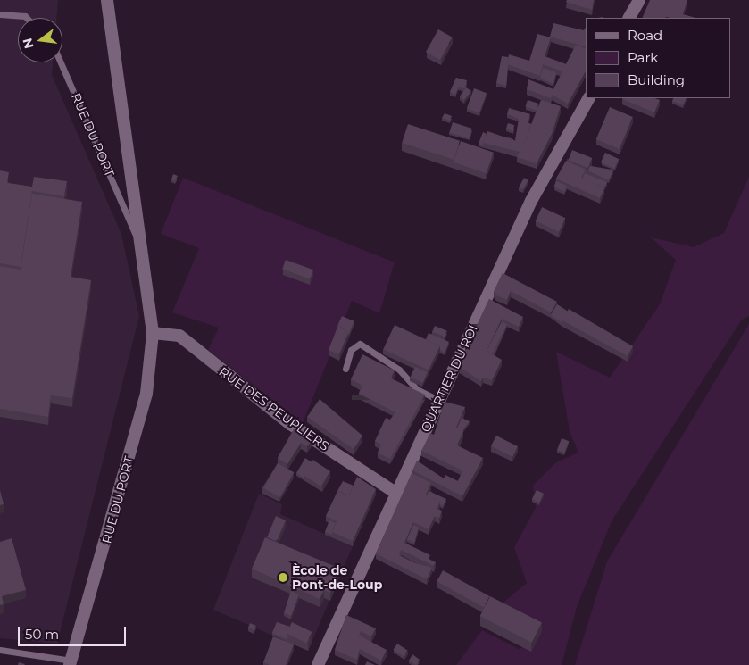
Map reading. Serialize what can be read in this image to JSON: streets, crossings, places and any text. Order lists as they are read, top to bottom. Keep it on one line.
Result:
{"streets":{"street":["RUE DU PORT","QUARTIER DU ROI","RUE DES PEUPLIERS"]},"crossings":[["RUE DU PORT","RUE DES PEUPLIERS"],["QUARTIER DU ROI","RUE DES PEUPLIERS"]],"places":["Ècole de Pont-de-Loup"],"legend":["Road","Park","Building"],"scale_bar":"50 m","north":"left"}
